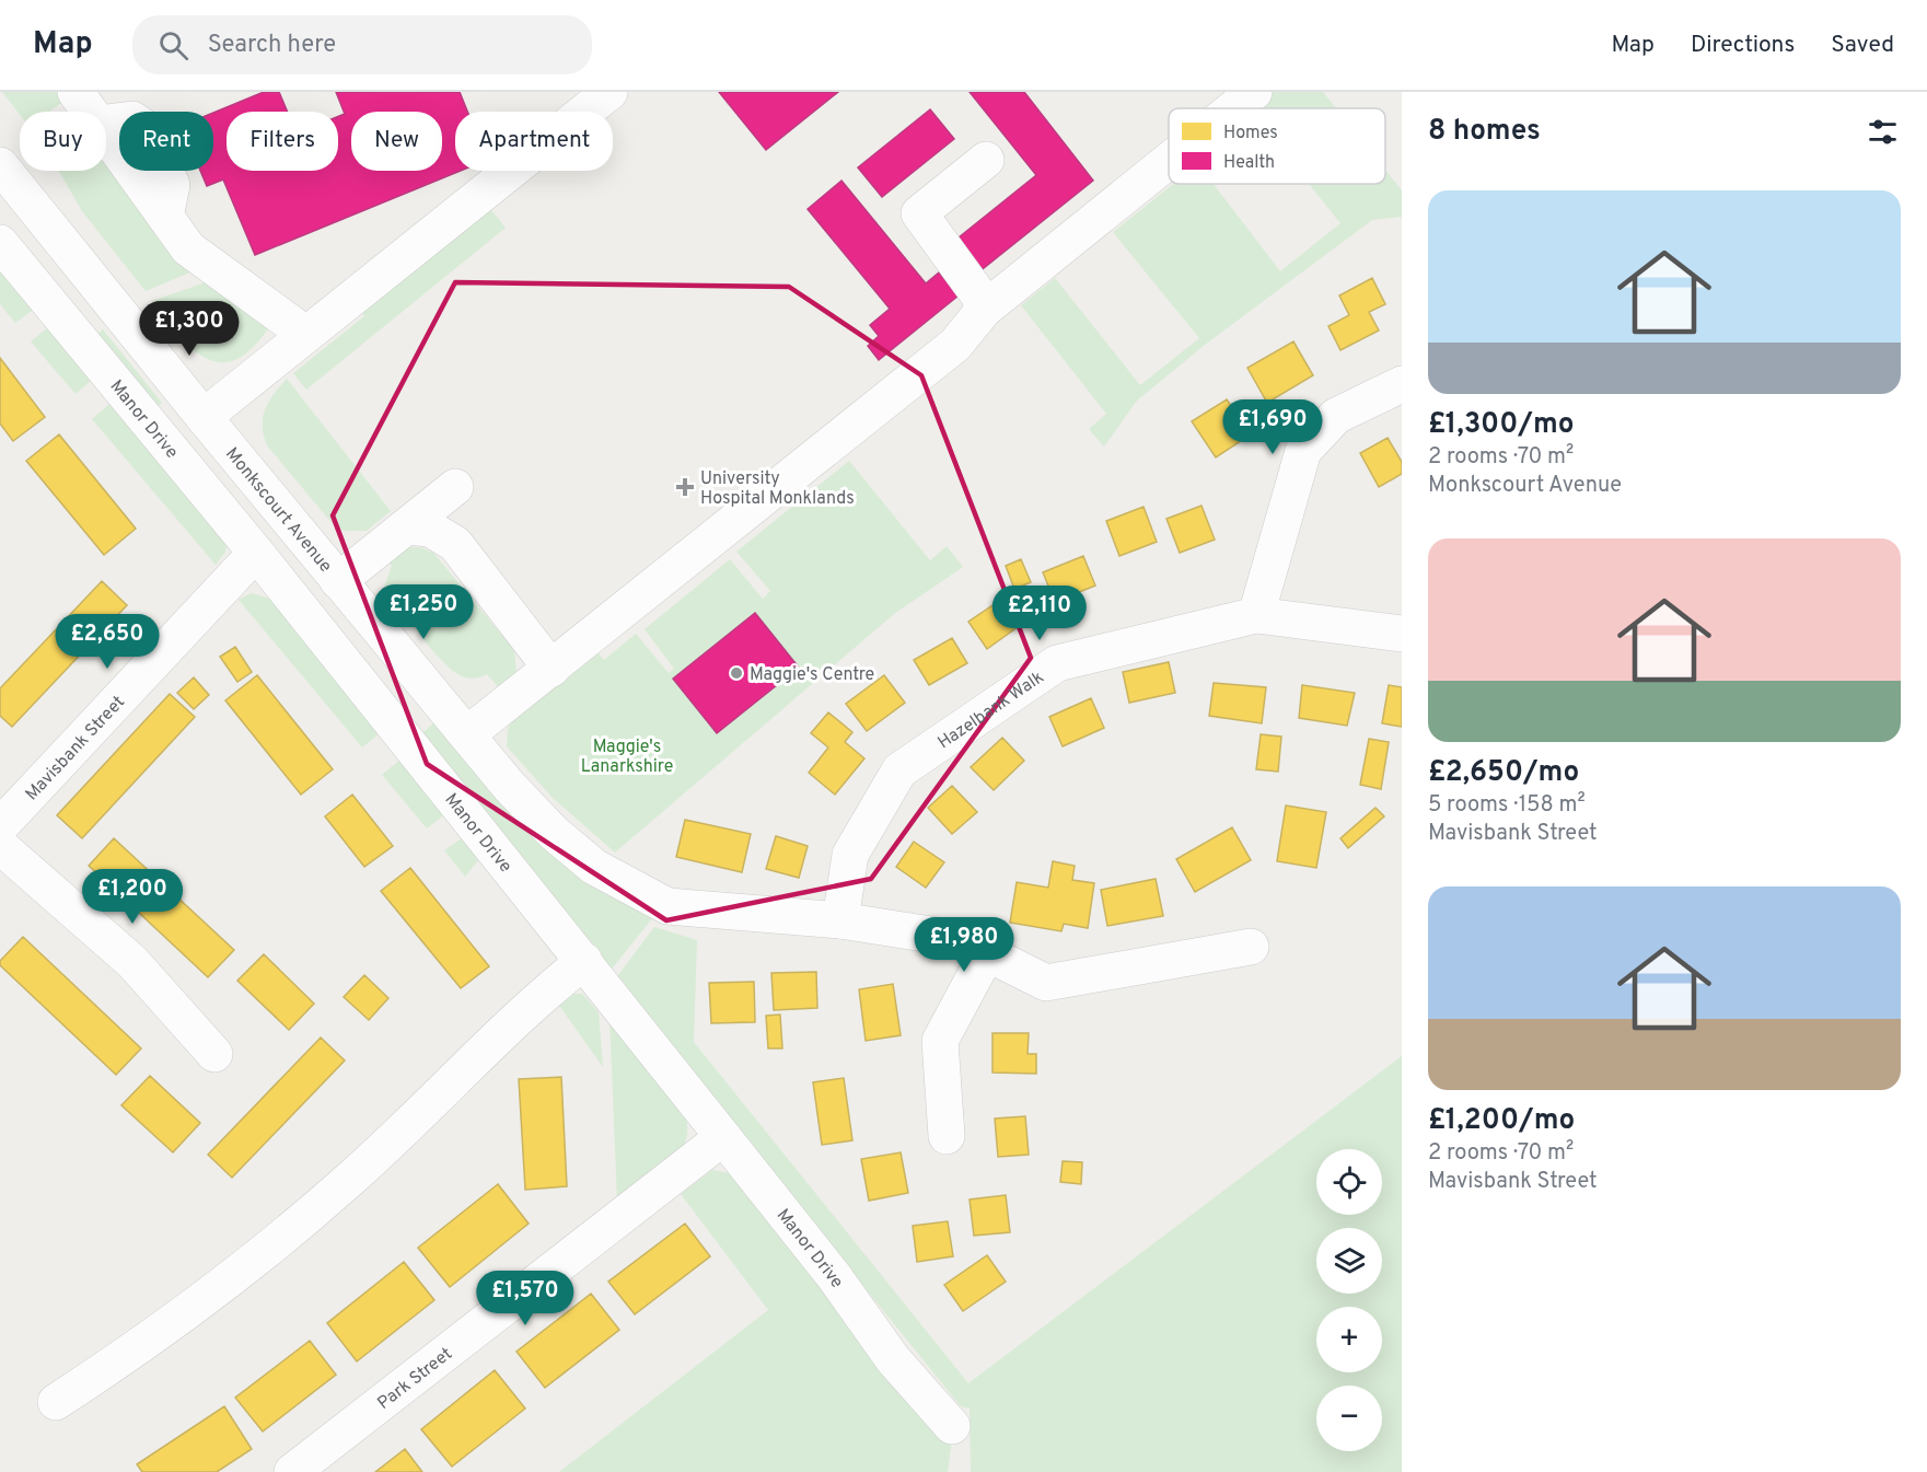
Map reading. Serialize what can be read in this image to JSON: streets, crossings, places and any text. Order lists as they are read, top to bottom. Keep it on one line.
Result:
{"streets":{"street":["Manor Drive","Monkscourt Avenue","Hazelbank Walk","Mavisbank Street","Park Street"]},"crossings":[["Manor Drive","Mavisbank Street"],["Manor Drive","Park Street"],["Monkscourt Avenue","Hazelbank Walk"]],"parks":["Maggie's Lanarkshire"],"places":{"health":["University Hospital Monklands"],"other":["Maggie's Centre"]},"legend":["Homes","Health"],"page":{"header":"Map","search":"Search here","nav":["Map","Directions","Saved"],"heading":"8 homes","chip":["Buy","Rent","Filters","New","Apartment"],"list":[{"name":"£1,300/mo","note":"2 rooms · 70 m² · Monkscourt Avenue"},{"name":"£2,650/mo","note":"5 rooms · 158 m² · Mavisbank Street"},{"name":"£1,200/mo","note":"2 rooms · 70 m² · Mavisbank Street"}],"price":["£1,300","£1,690","£1,250","£2,110","£2,650","£1,200","£1,980","£1,570"],"map_buttons":["+","−"]}}
